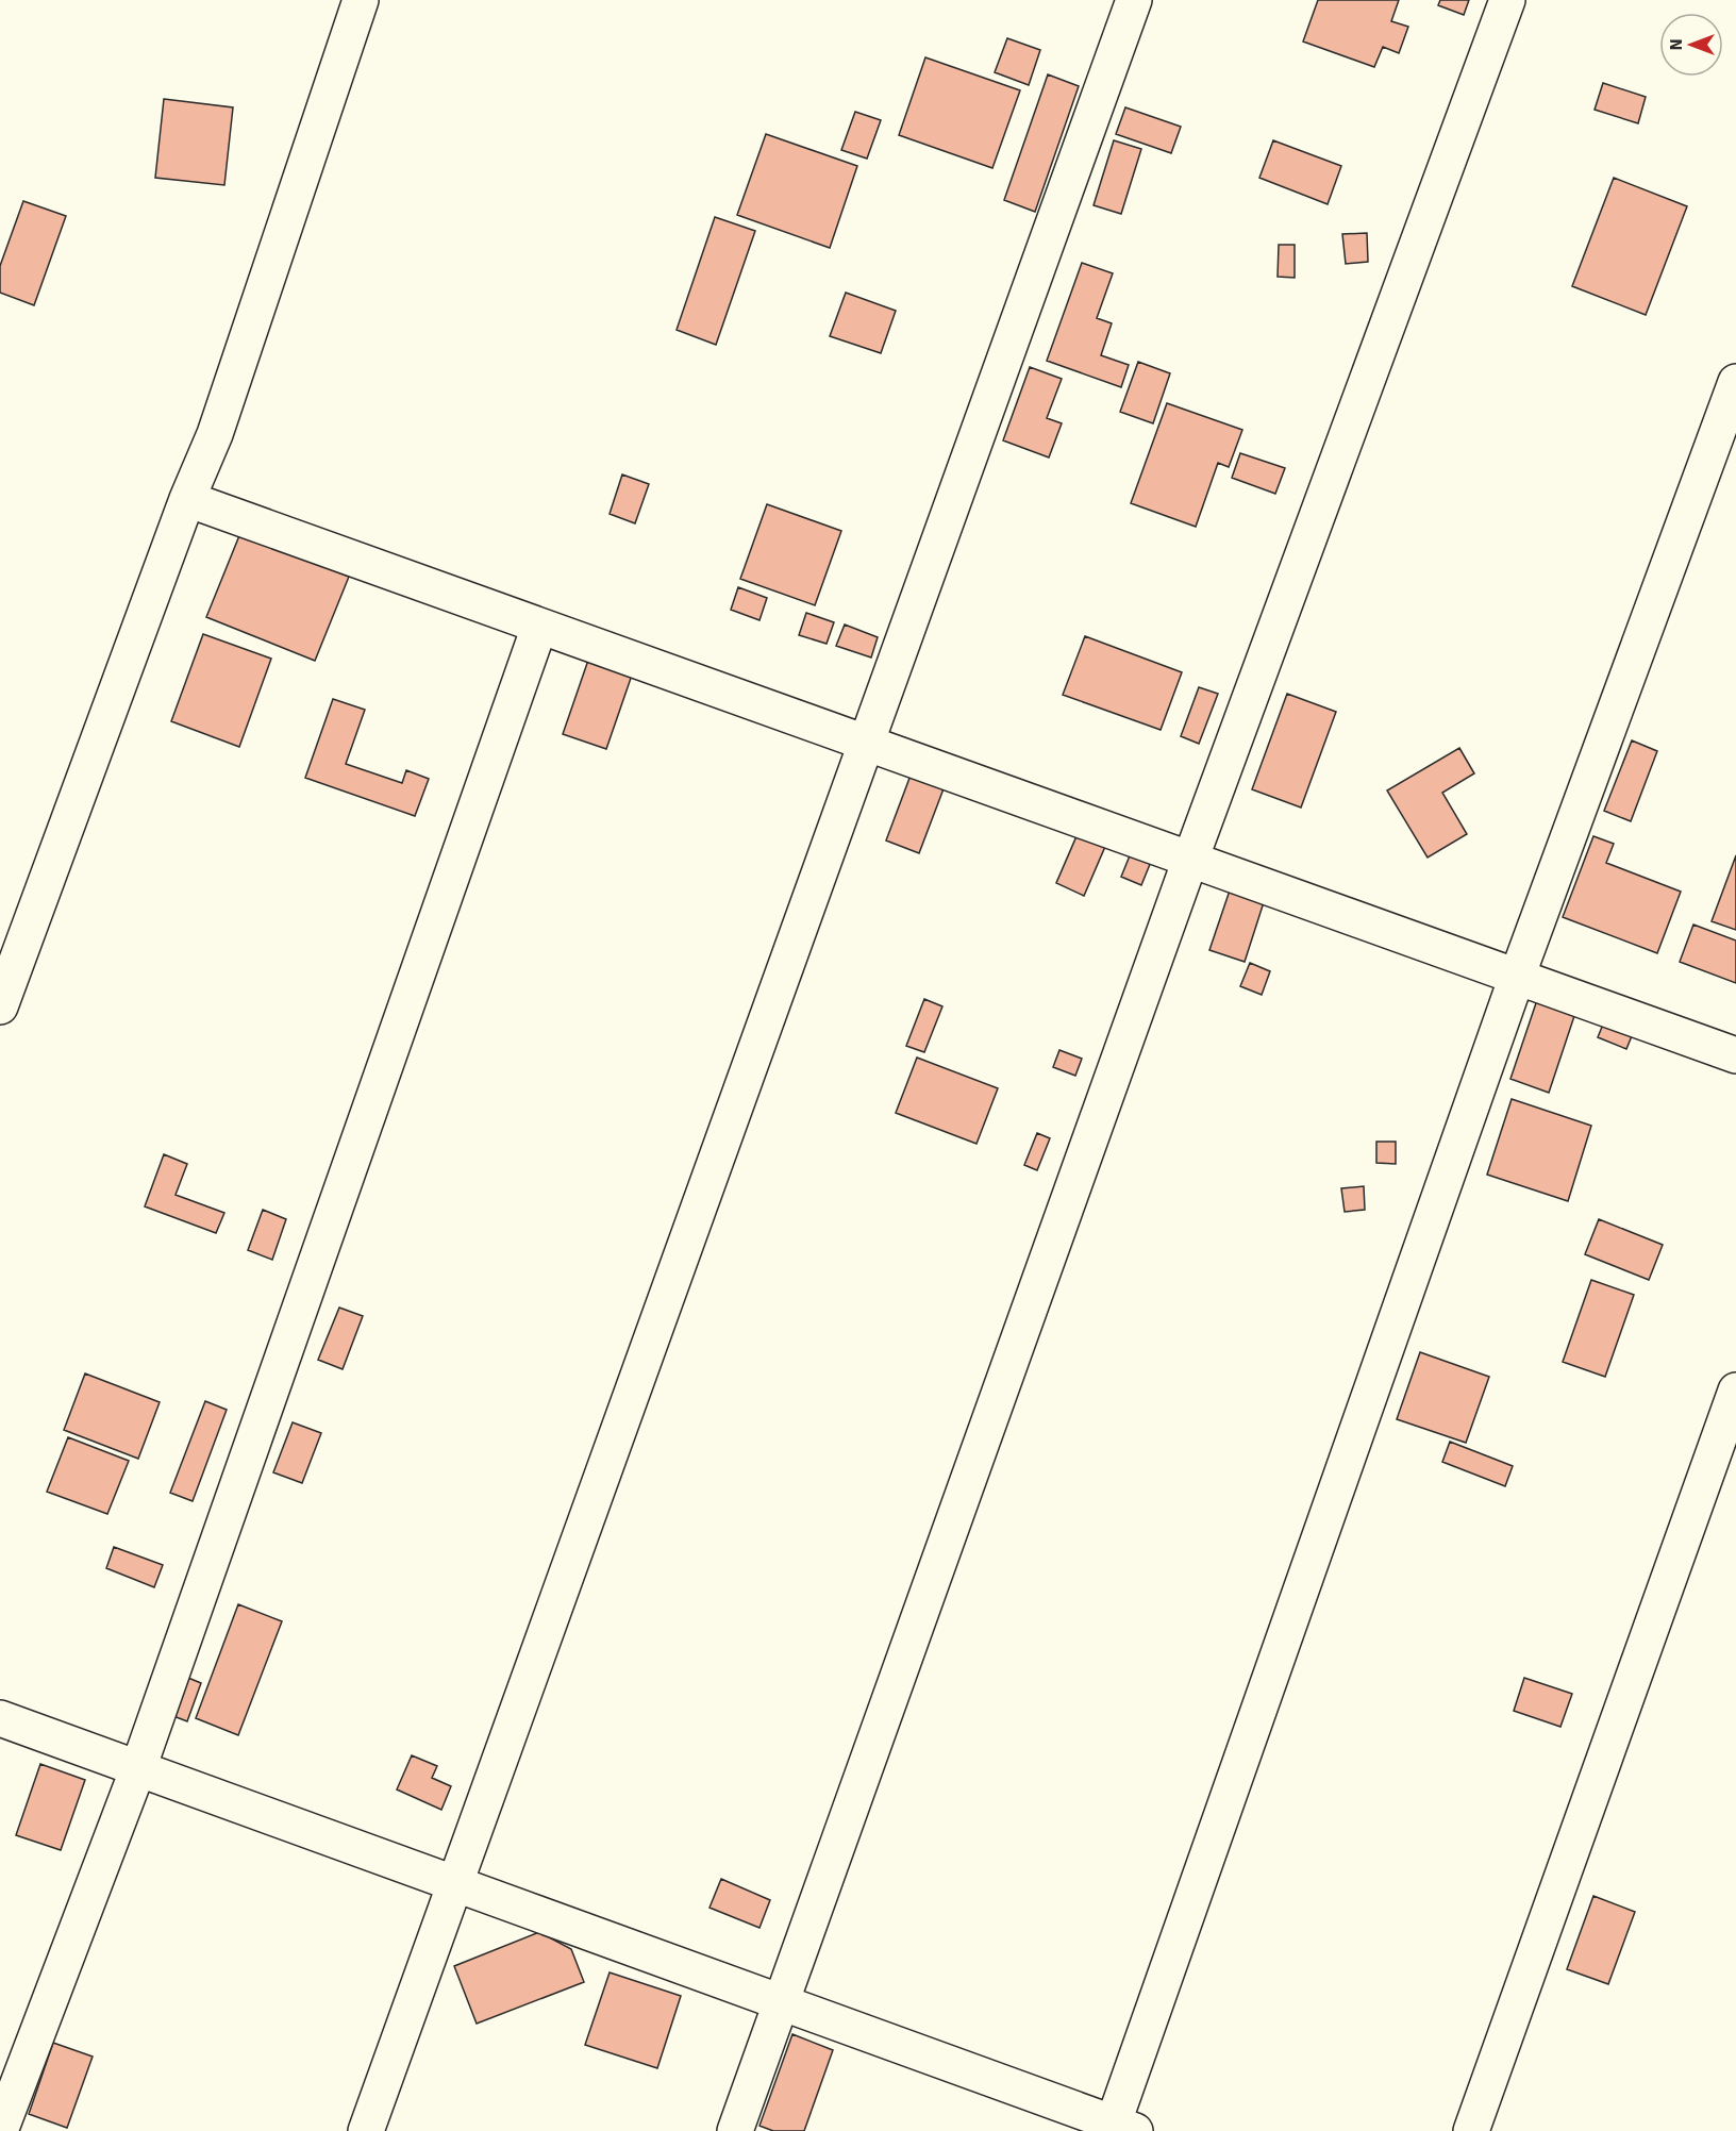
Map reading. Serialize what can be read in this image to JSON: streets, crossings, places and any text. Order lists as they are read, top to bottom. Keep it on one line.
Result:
{"north":"left"}
